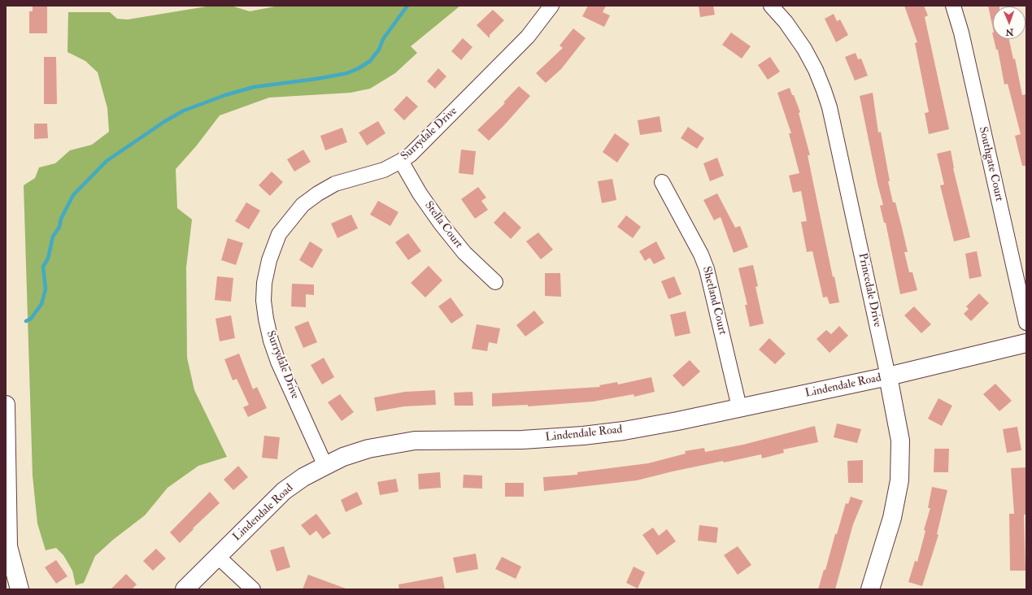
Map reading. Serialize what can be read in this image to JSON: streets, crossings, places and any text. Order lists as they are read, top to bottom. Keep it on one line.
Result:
{"streets":{"street":["Surrydale Drive","Southgate Court","Stella Court","Princedale Drive","Shetland Court","Lindendale Road"]},"crossings":[["Surrydale Drive","Stella Court"],["Surrydale Drive","Lindendale Road"],["Princedale Drive","Lindendale Road"],["Shetland Court","Lindendale Road"]],"north":"bottom"}
